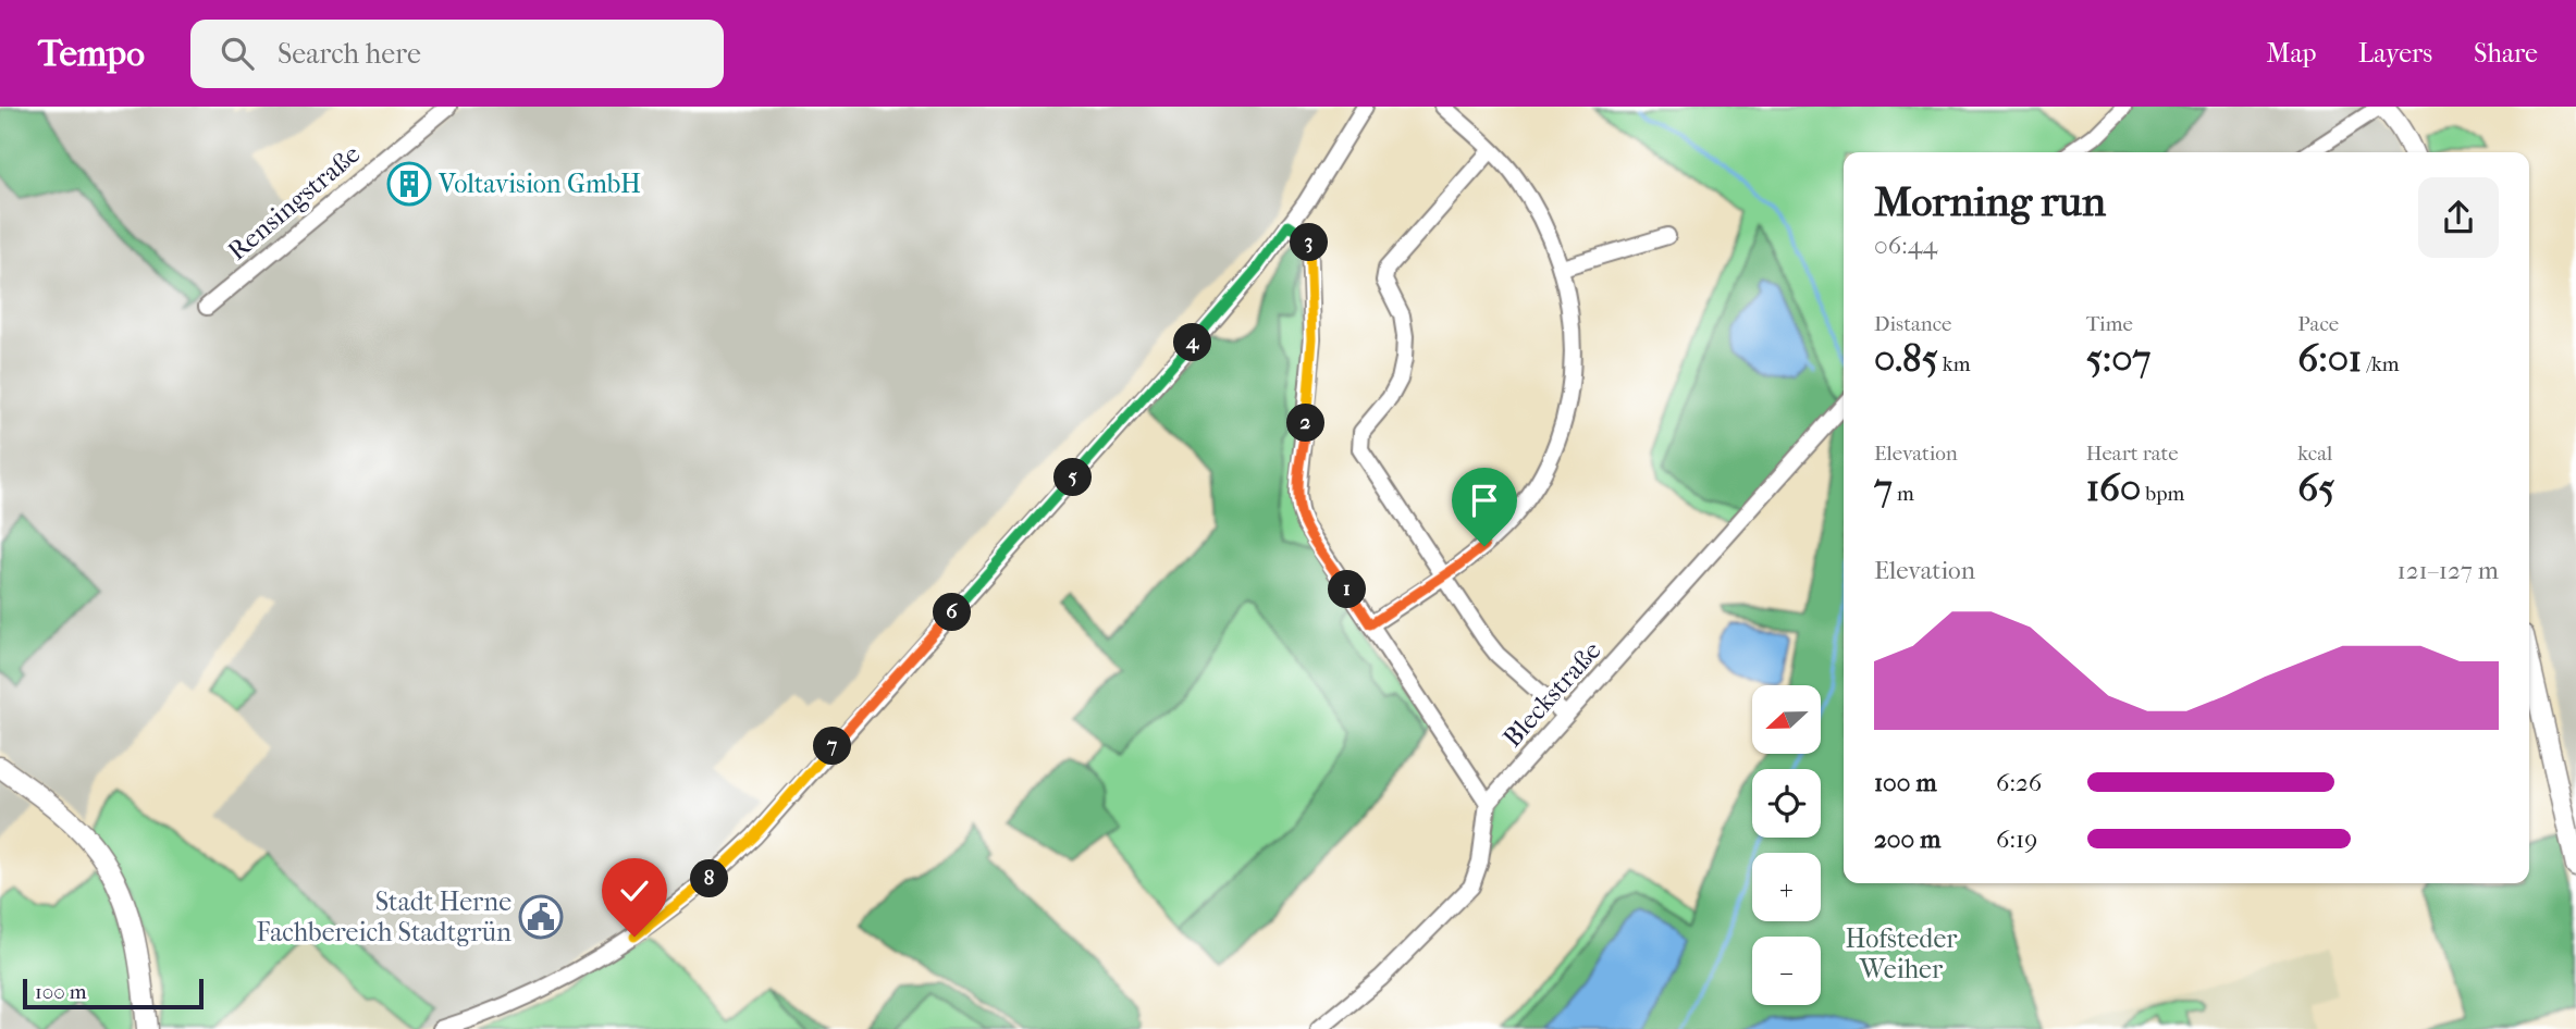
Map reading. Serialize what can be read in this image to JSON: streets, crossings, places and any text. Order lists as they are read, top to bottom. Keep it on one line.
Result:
{"streets":{"street":["Rensingstraße","Bleckstraße"]},"parks":["Hofsteder Weiher"],"places":{"building":["Voltavision GmbH"],"public building":["Stadt Herne Fachbereich Stadtgrün"]},"scale_bar":"100 m","north":"left","page":{"header":"Tempo","search":"Search here","nav":["Map","Layers","Share"],"heading":["Morning run","06:44"],"pins":["3","4","2","5","1","6","7","8"],"stats":[["Distance","0.85 km"],["Time","5:07"],["Pace","6:01 /km"],["Elevation","7 m"],["Heart rate","160 bpm"],["kcal","65"]],"chart":["Elevation","121–127 m"],"map_buttons":["+","−"],"list":[{"name":"100 m","note":"6:26"},{"name":"200 m","note":"6:19"}],"scale":"100 m"}}
